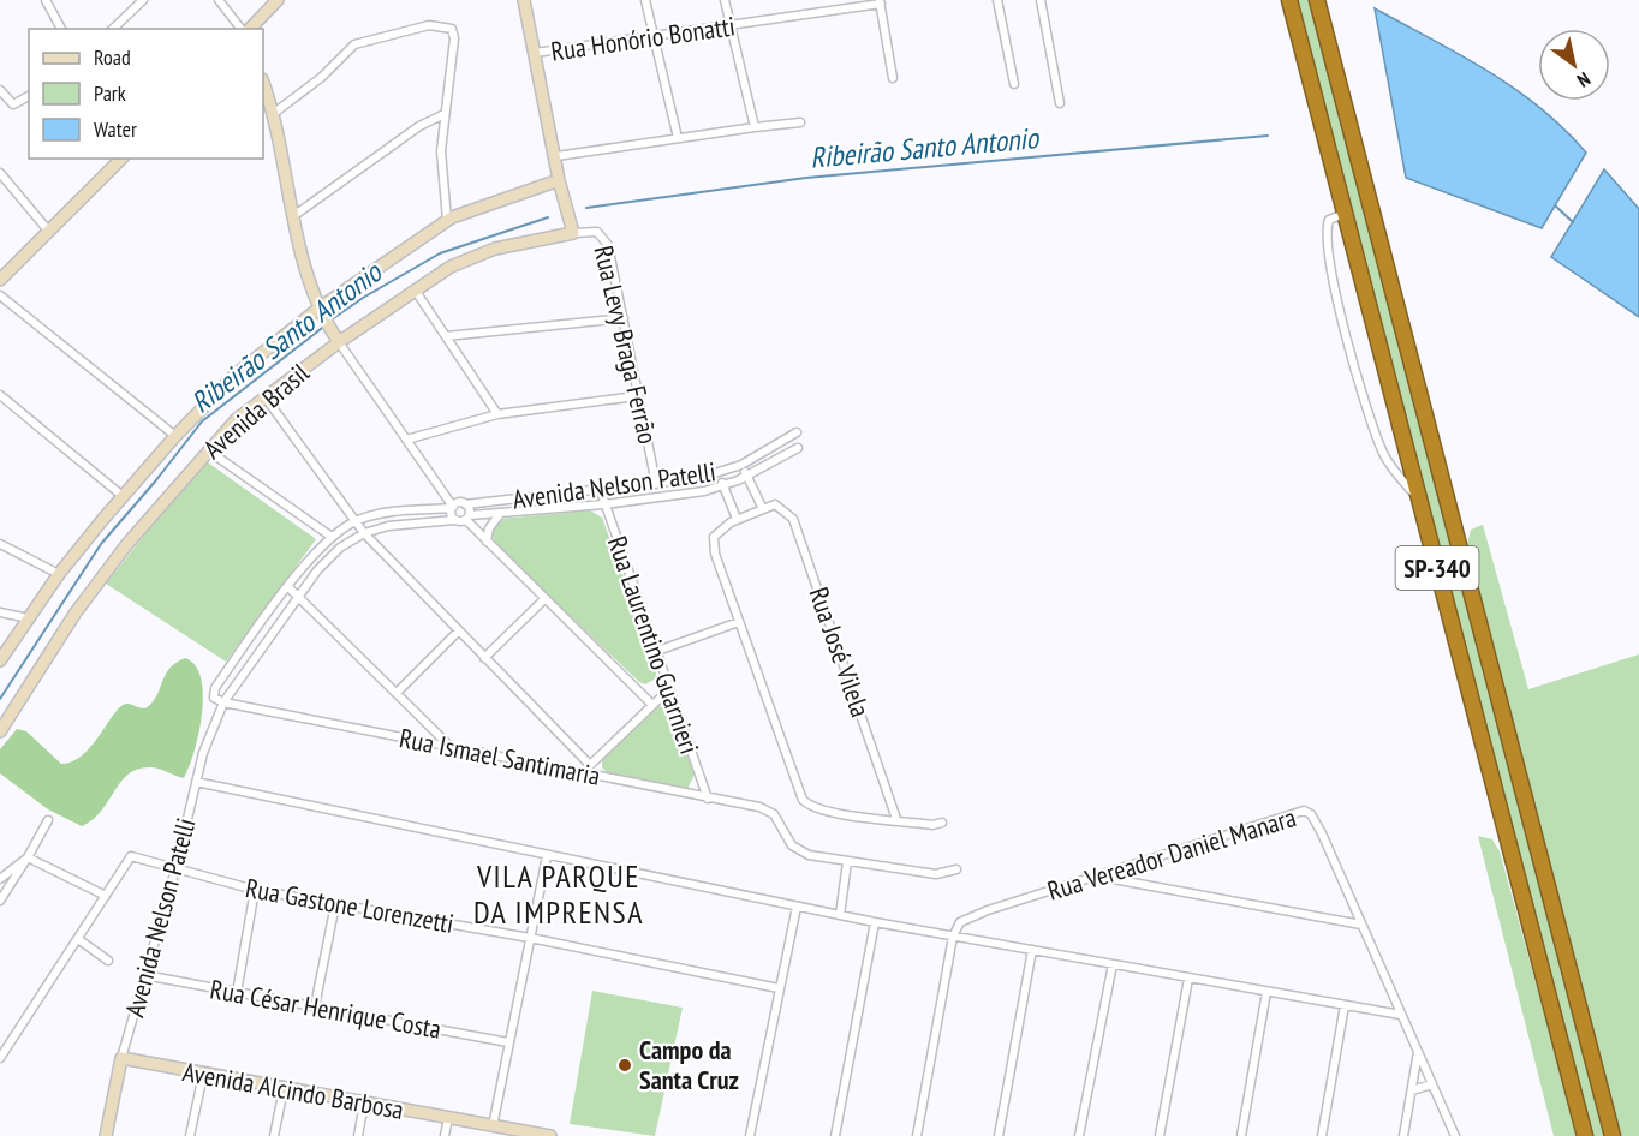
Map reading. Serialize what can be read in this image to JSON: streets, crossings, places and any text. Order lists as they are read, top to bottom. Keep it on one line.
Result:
{"streets":{"highway":["SP-340"],"main road":["Avenida Brasil","Avenida Nelson Patelli","Avenida Alcindo Barbosa"],"street":["Rua Honório Bonatti","Rua Levy Braga Ferrão","Rua Laurentino Guarnieri","Rua José Vilela","Rua Ismael Santimaria","Rua Vereador Daniel Manara","Rua Gastone Lorenzetti","Rua César Henrique Costa"]},"crossings":[["Rua Levy Braga Ferrão","Avenida Brasil"],["Rua Levy Braga Ferrão","Avenida Nelson Patelli"],["Avenida Nelson Patelli","Rua Laurentino Guarnieri"],["Avenida Nelson Patelli","Rua Ismael Santimaria"],["Avenida Nelson Patelli","Rua Gastone Lorenzetti"],["Avenida Nelson Patelli","Rua César Henrique Costa"],["Avenida Nelson Patelli","Avenida Alcindo Barbosa"],["Rua Laurentino Guarnieri","Rua Ismael Santimaria"]],"districts":["VILA PARQUE DA IMPRENSA"],"water":["Ribeirão Santo Antonio"],"places":["Campo da Santa Cruz"],"legend":["Road","Park","Water"],"north":"bottom right"}
